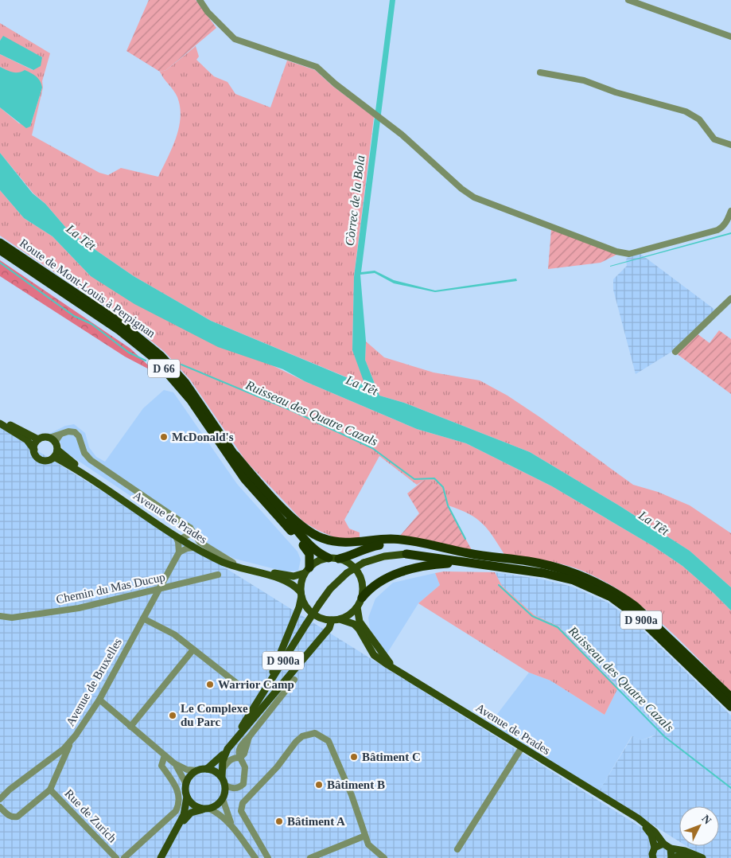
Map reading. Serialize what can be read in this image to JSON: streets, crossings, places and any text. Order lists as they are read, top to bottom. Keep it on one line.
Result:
{"streets":{"highway":["Route de Mont-Louis à Perpignan","D 66","D 900a"],"main road":["Avenue de Prades"],"street":["Chemin du Mas Ducup","Avenue de Bruxelles","Rue de Zurich"]},"crossings":[["Route de Mont-Louis à Perpignan","D 66"],["D 66","Avenue de Prades"],["Chemin du Mas Ducup","Avenue de Bruxelles"],["Avenue de Bruxelles","Rue de Zurich"]],"water":["Còrrec de la Bola","La Têt","Ruisseau des Quatre Cazals"],"places":["McDonald's","Warrior Camp","Le Complexe du Parc","Bâtiment C","Bâtiment B","Bâtiment A"],"north":"top right"}
